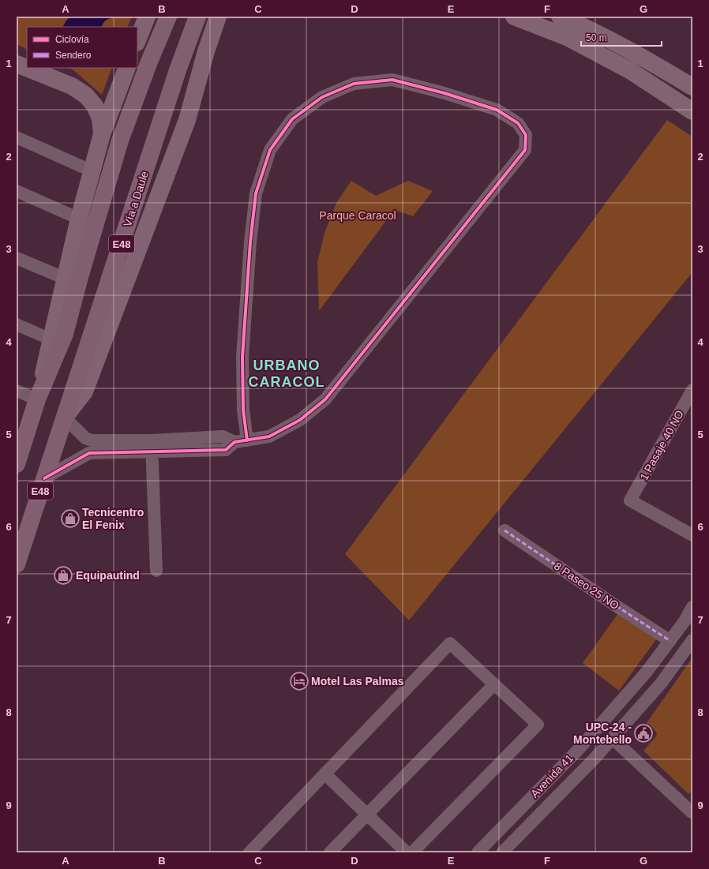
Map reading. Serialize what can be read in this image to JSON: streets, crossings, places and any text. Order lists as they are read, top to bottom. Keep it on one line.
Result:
{"streets":{"main road":["Vía a Daule","E48"],"street":["1 Pasaje 40 NO","8 Paseo 25 NO","Avenida 41"]},"crossings":[["8 Paseo 25 NO","Avenida 41"]],"districts":["URBANO CARACOL"],"parks":["Parque Caracol"],"places":{"shop":["Tecnicentro El Fenix","Equipautind"],"hotel":["Motel Las Palmas"],"public building":["UPC-24 - Montebello"]},"legend":["Ciclovía","Sendero"],"scale_bar":"50 m","grid":{"columns":["A","B","C","D","E","F","G"],"rows":["1","2","3","4","5","6","7","8","9"]}}
